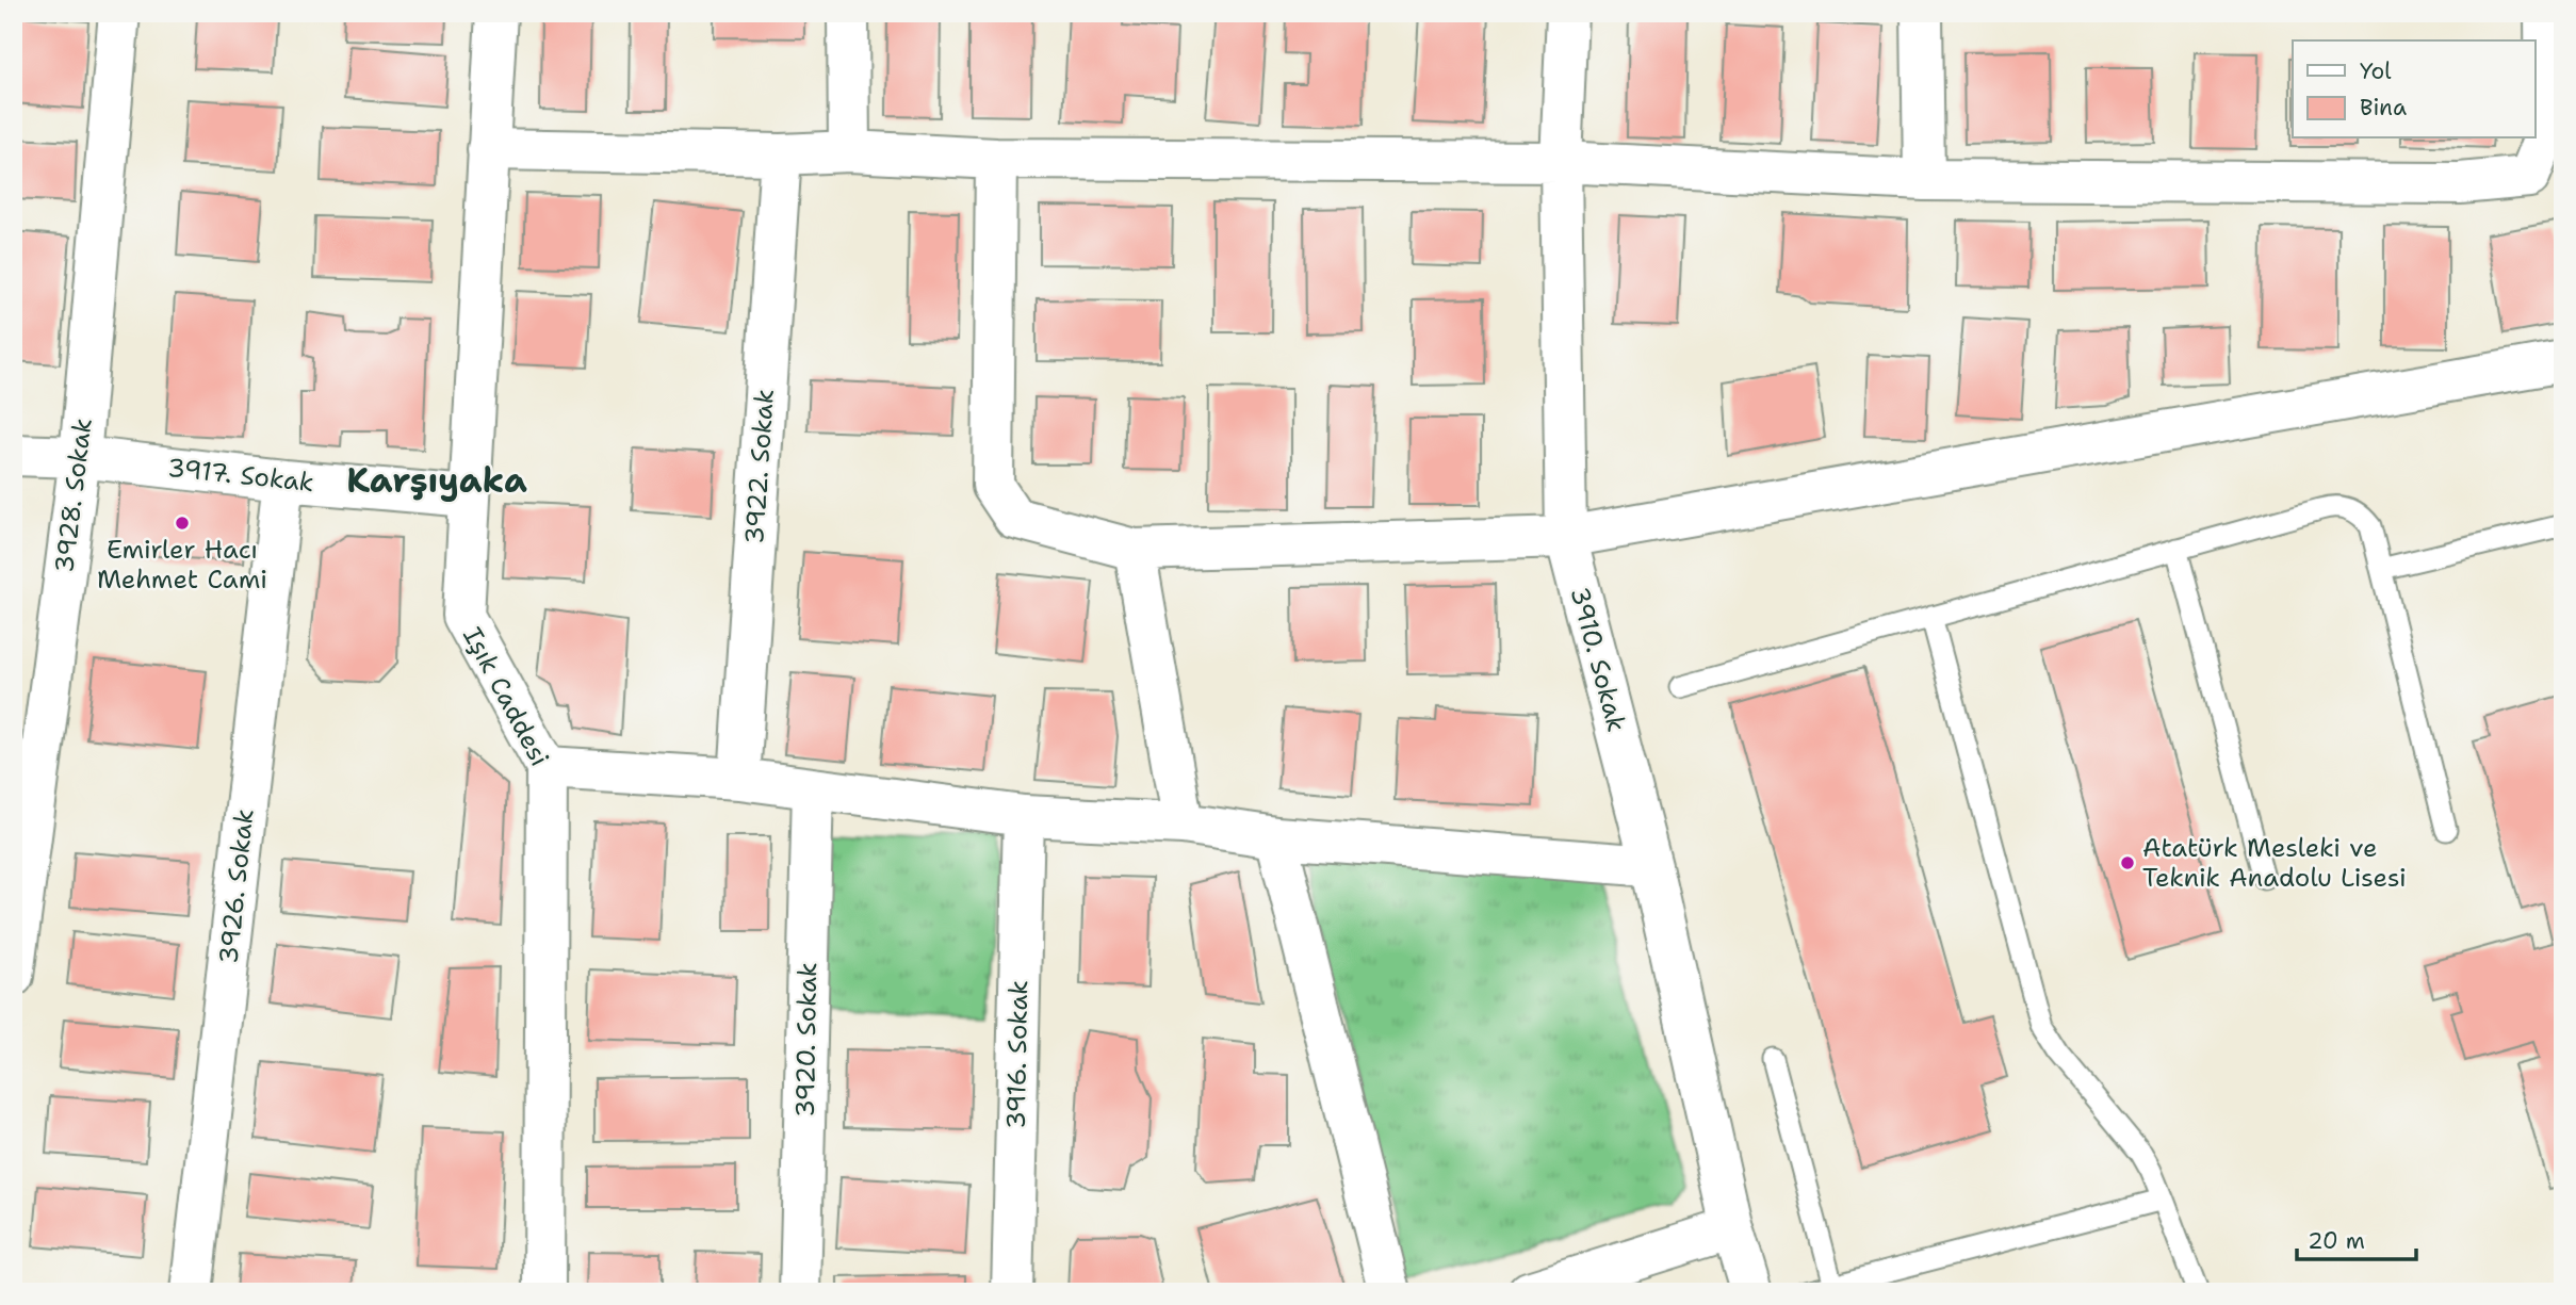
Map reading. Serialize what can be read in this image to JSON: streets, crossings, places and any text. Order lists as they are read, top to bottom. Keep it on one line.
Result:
{"streets":{"street":["3922. Sokak","3917. Sokak","3928. Sokak","3910. Sokak","Işık Caddesi","3926. Sokak","3920. Sokak","3916. Sokak"]},"crossings":[["3917. Sokak","3928. Sokak"],["3917. Sokak","Işık Caddesi"],["3917. Sokak","3926. Sokak"]],"districts":["Karşıyaka"],"places":["Emirler Hacı Mehmet Cami","Atatürk Mesleki ve Teknik Anadolu Lisesi"],"legend":["Yol","Bina"],"scale_bar":"20 m"}
